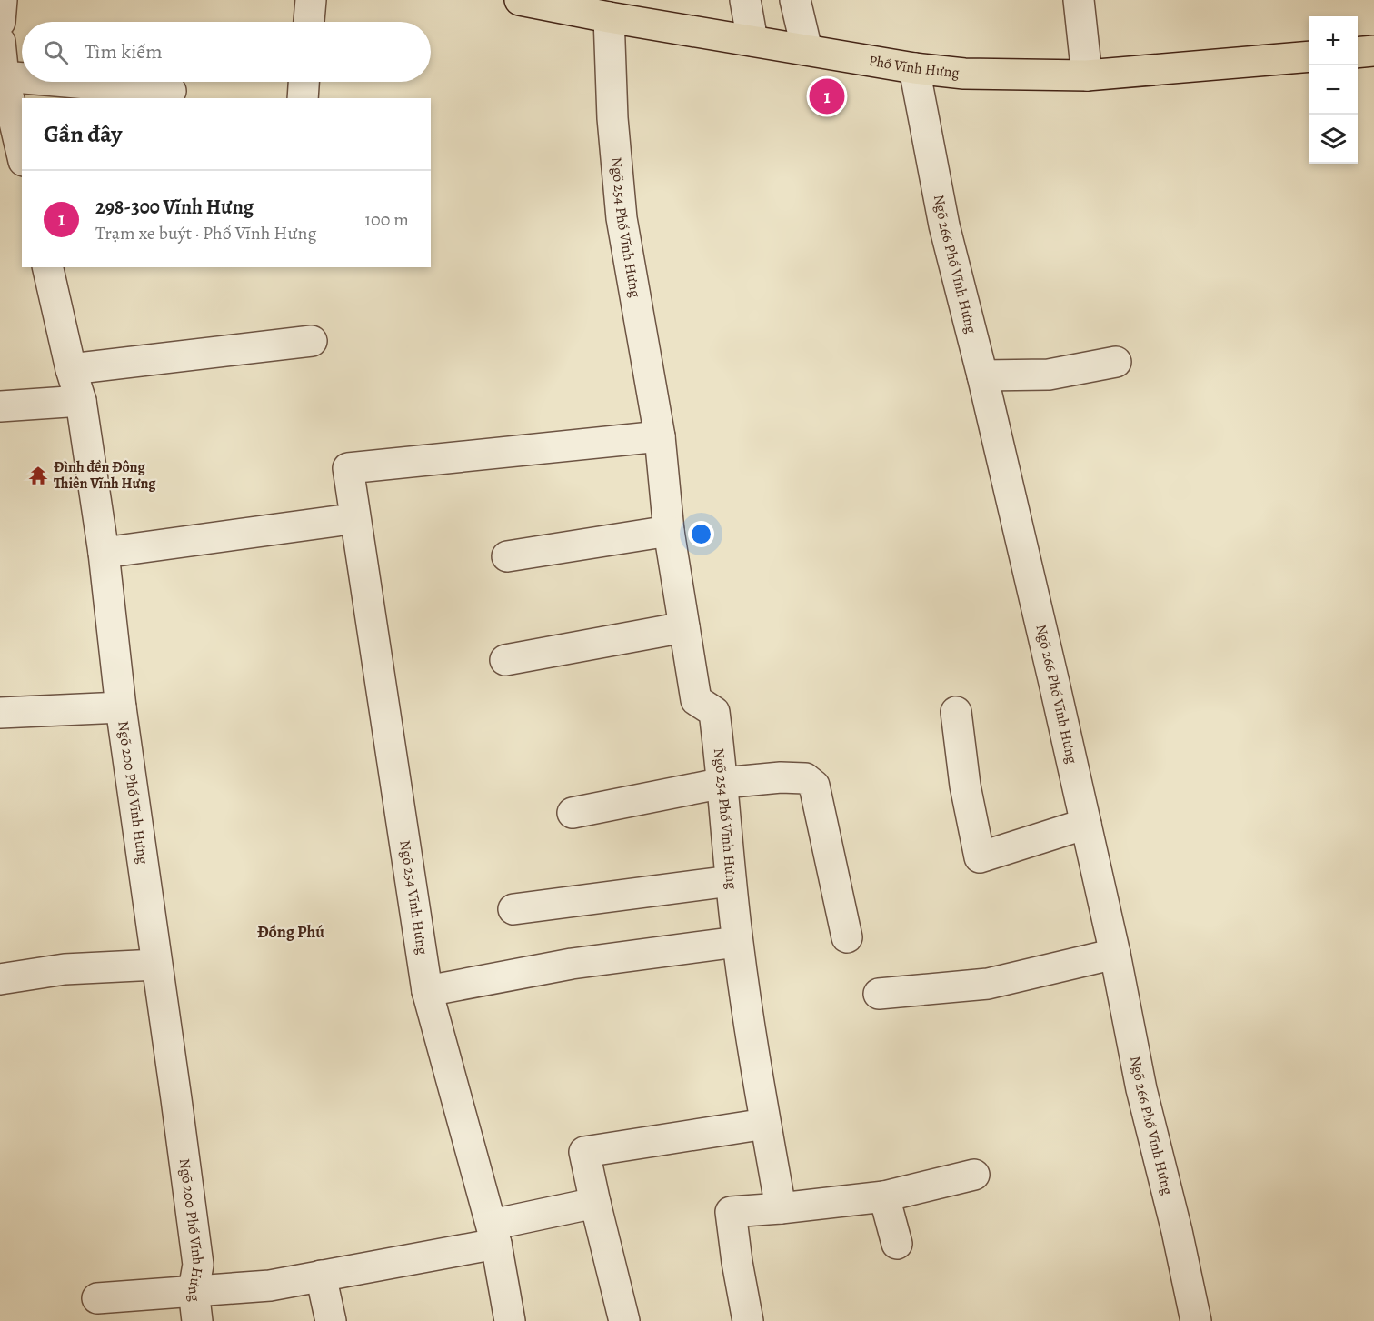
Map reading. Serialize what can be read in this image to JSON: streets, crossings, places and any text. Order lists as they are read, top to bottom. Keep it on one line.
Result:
{"streets":{"main road":["Phố Vĩnh Hưng"],"street":["Ngõ 254 Phố Vĩnh Hưng","Ngõ 266 Phố Vĩnh Hưng","Ngõ 200 Phố Vĩnh Hưng","Ngõ 254 Vĩnh Hưng"]},"crossings":[["Phố Vĩnh Hưng","Ngõ 254 Phố Vĩnh Hưng"],["Phố Vĩnh Hưng","Ngõ 266 Phố Vĩnh Hưng"],["Ngõ 254 Phố Vĩnh Hưng","Ngõ 254 Vĩnh Hưng"]],"districts":["Đồng Phú"],"places":{"temple":["Đình đền Đông Thiên Vĩnh Hưng"]},"page":{"map_buttons":["+","−"],"search":"Tìm kiếm","pins":"1","heading":"Gần đây","list":[{"mark":"1","name":"298-300 Vĩnh Hưng","note":"Trạm xe buýt · Phố Vĩnh Hưng","value":"100 m"}]}}
